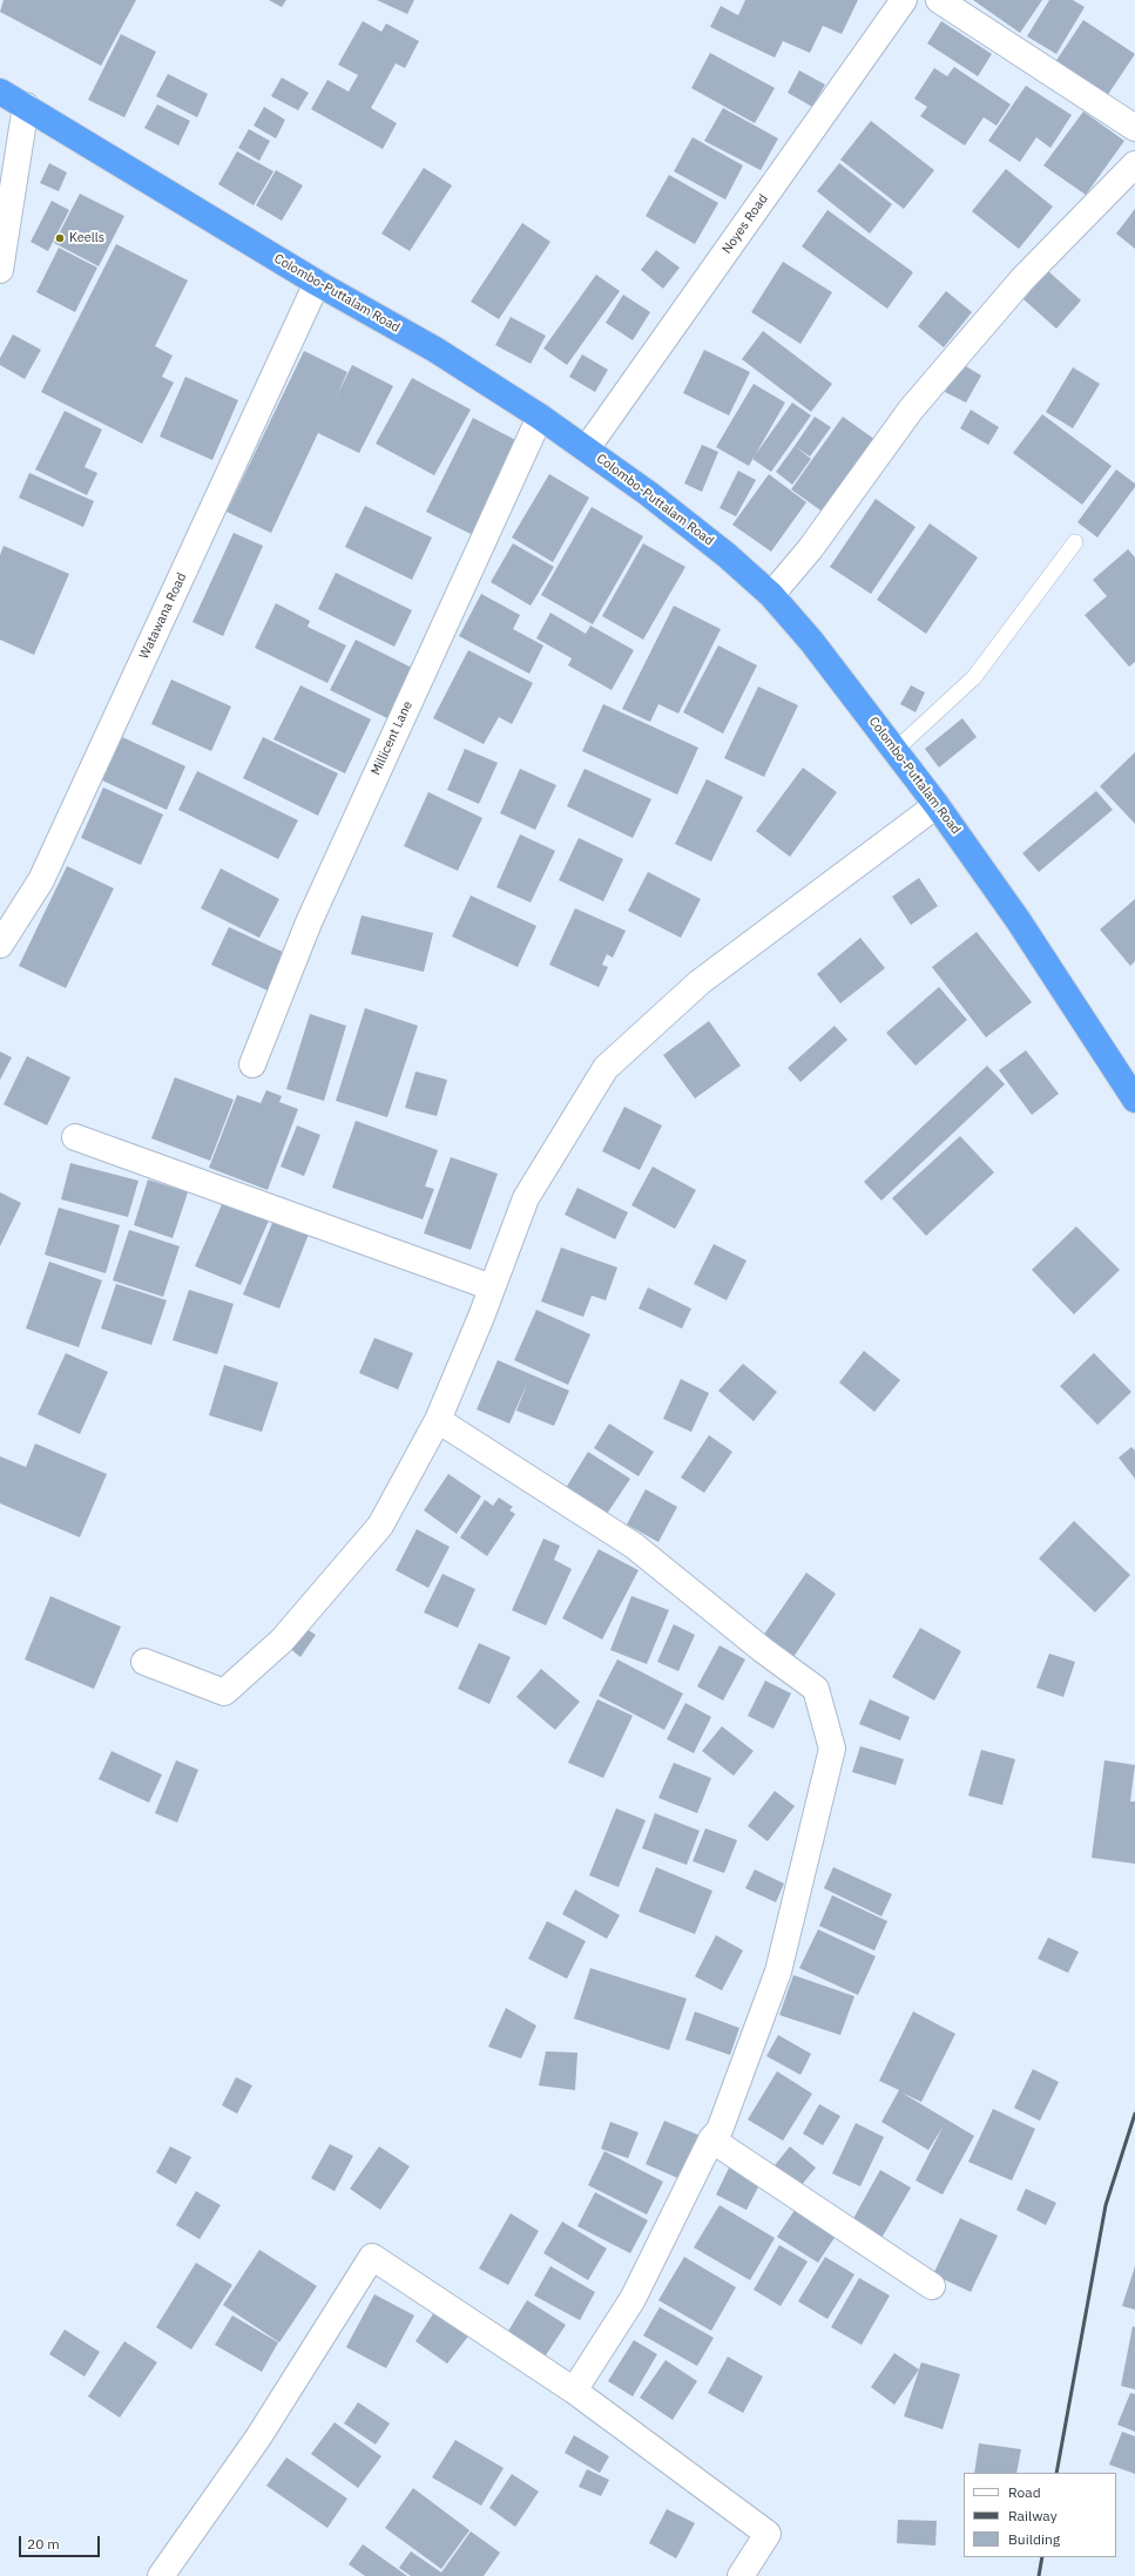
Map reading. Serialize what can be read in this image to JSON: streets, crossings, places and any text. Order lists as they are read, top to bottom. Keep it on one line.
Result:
{"streets":{"highway":["Colombo-Puttalam Road"],"street":["Noyes Road","Watawana Road","Millicent Lane"]},"crossings":[["Noyes Road","Colombo-Puttalam Road"],["Colombo-Puttalam Road","Watawana Road"],["Colombo-Puttalam Road","Millicent Lane"]],"places":["Keells"],"legend":["Road","Railway","Building"],"scale_bar":"20 m"}
